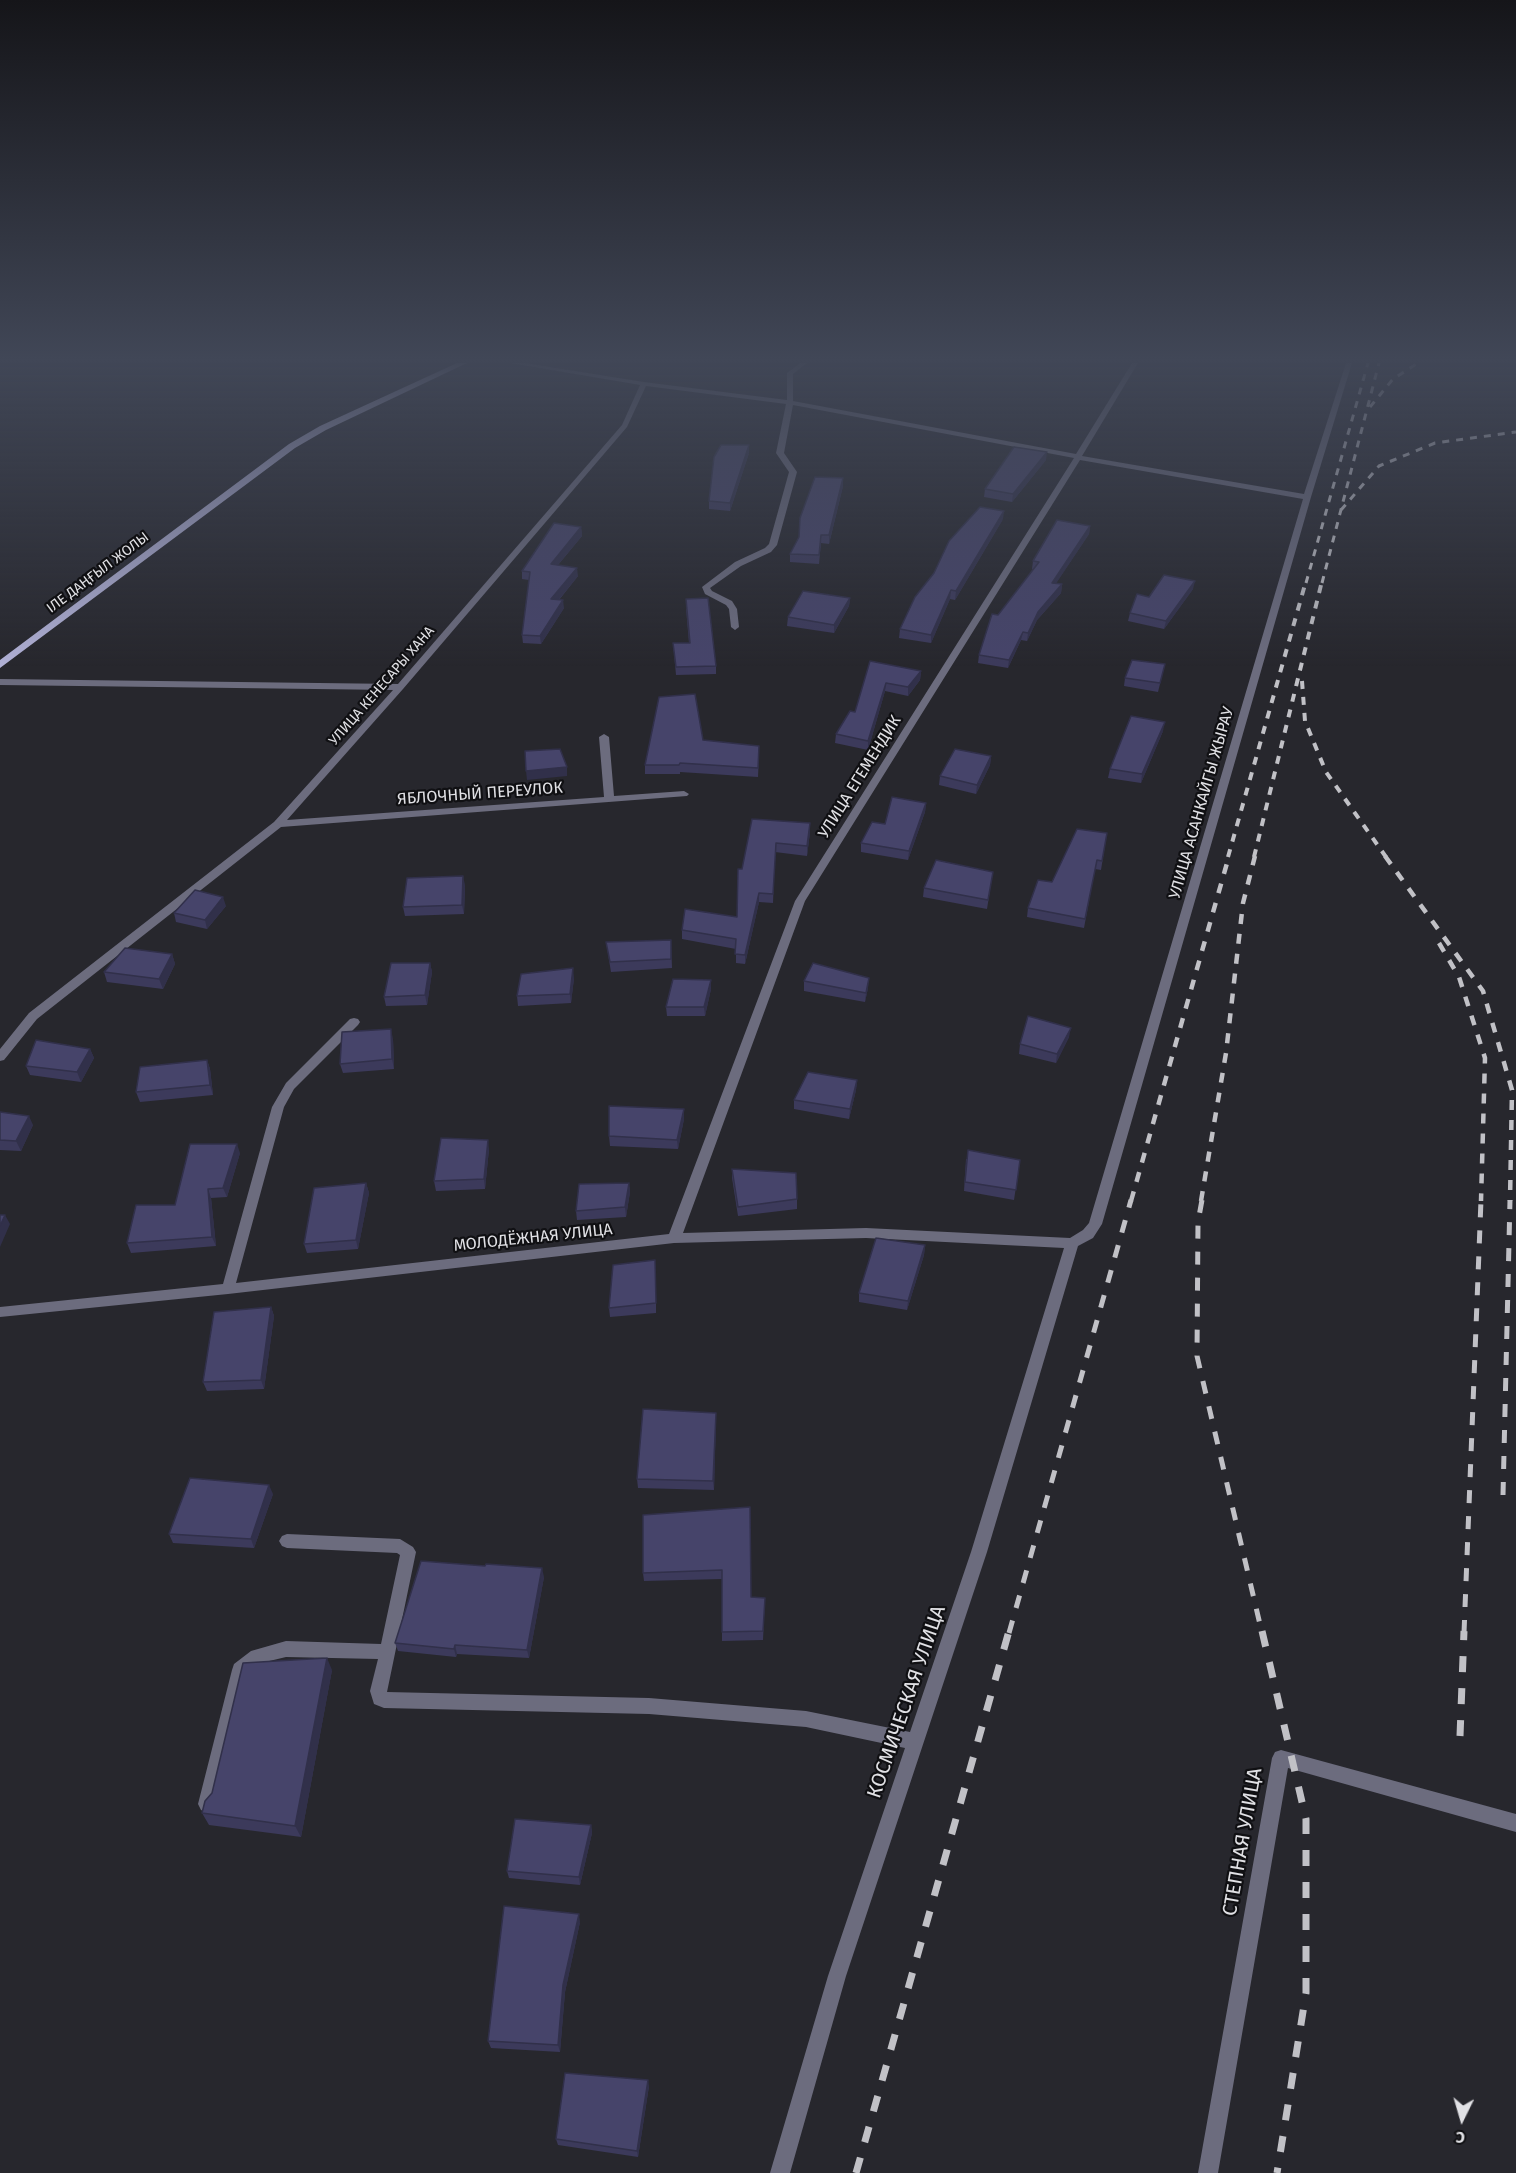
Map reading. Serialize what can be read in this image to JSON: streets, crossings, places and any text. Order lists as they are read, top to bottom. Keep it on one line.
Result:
{"streets":{"main road":["ІЛЕ ДАҢҒЫЛ ЖОЛЫ"],"street":["УЛИЦА КЕНЕСАРЫ ХАНА","УЛИЦА ЕГЕМЕНДИК","ЯБЛОЧНЫЙ ПЕРЕУЛОК","УЛИЦА АСАНКАЙГЫ ЖЫРАУ","МОЛОДЁЖНАЯ УЛИЦА","КОСМИЧЕСКАЯ УЛИЦА","СТЕПНАЯ УЛИЦА"]},"crossings":[["УЛИЦА КЕНЕСАРЫ ХАНА","ЯБЛОЧНЫЙ ПЕРЕУЛОК"],["УЛИЦА ЕГЕМЕНДИК","МОЛОДЁЖНАЯ УЛИЦА"],["УЛИЦА АСАНКАЙГЫ ЖЫРАУ","МОЛОДЁЖНАЯ УЛИЦА"],["УЛИЦА АСАНКАЙГЫ ЖЫРАУ","КОСМИЧЕСКАЯ УЛИЦА"],["МОЛОДЁЖНАЯ УЛИЦА","КОСМИЧЕСКАЯ УЛИЦА"]],"north":"bottom"}
